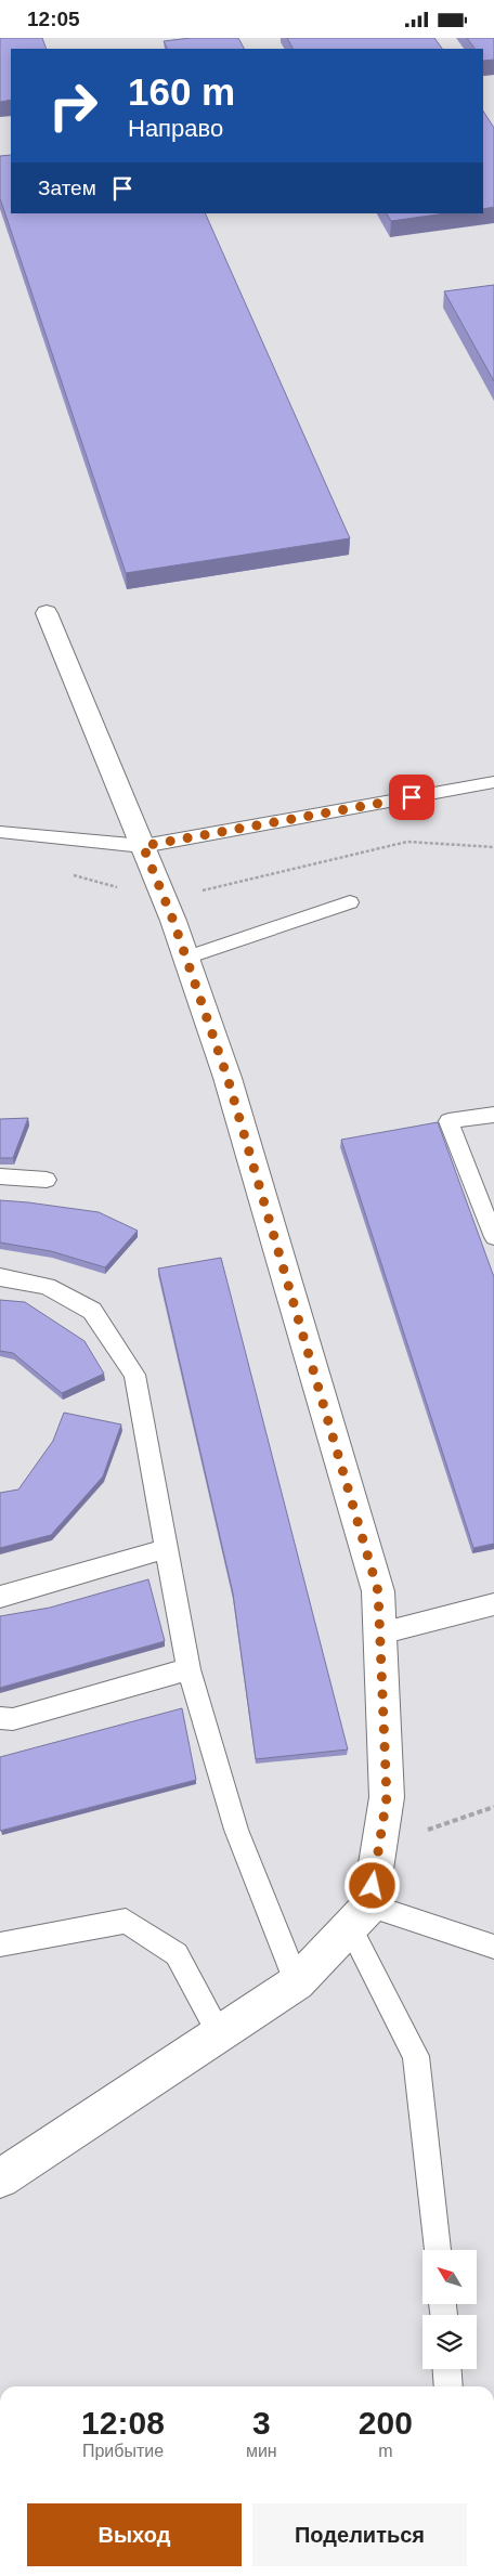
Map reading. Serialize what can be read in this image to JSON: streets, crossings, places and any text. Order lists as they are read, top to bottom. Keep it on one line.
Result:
{"north":"top left","page":{"status":"12:05","turn":["160 m","Направо"],"then":"Затем","eta":["12:08","Прибытие","3","мин","200","m"],"buttons":["Выход","Поделиться"]}}
